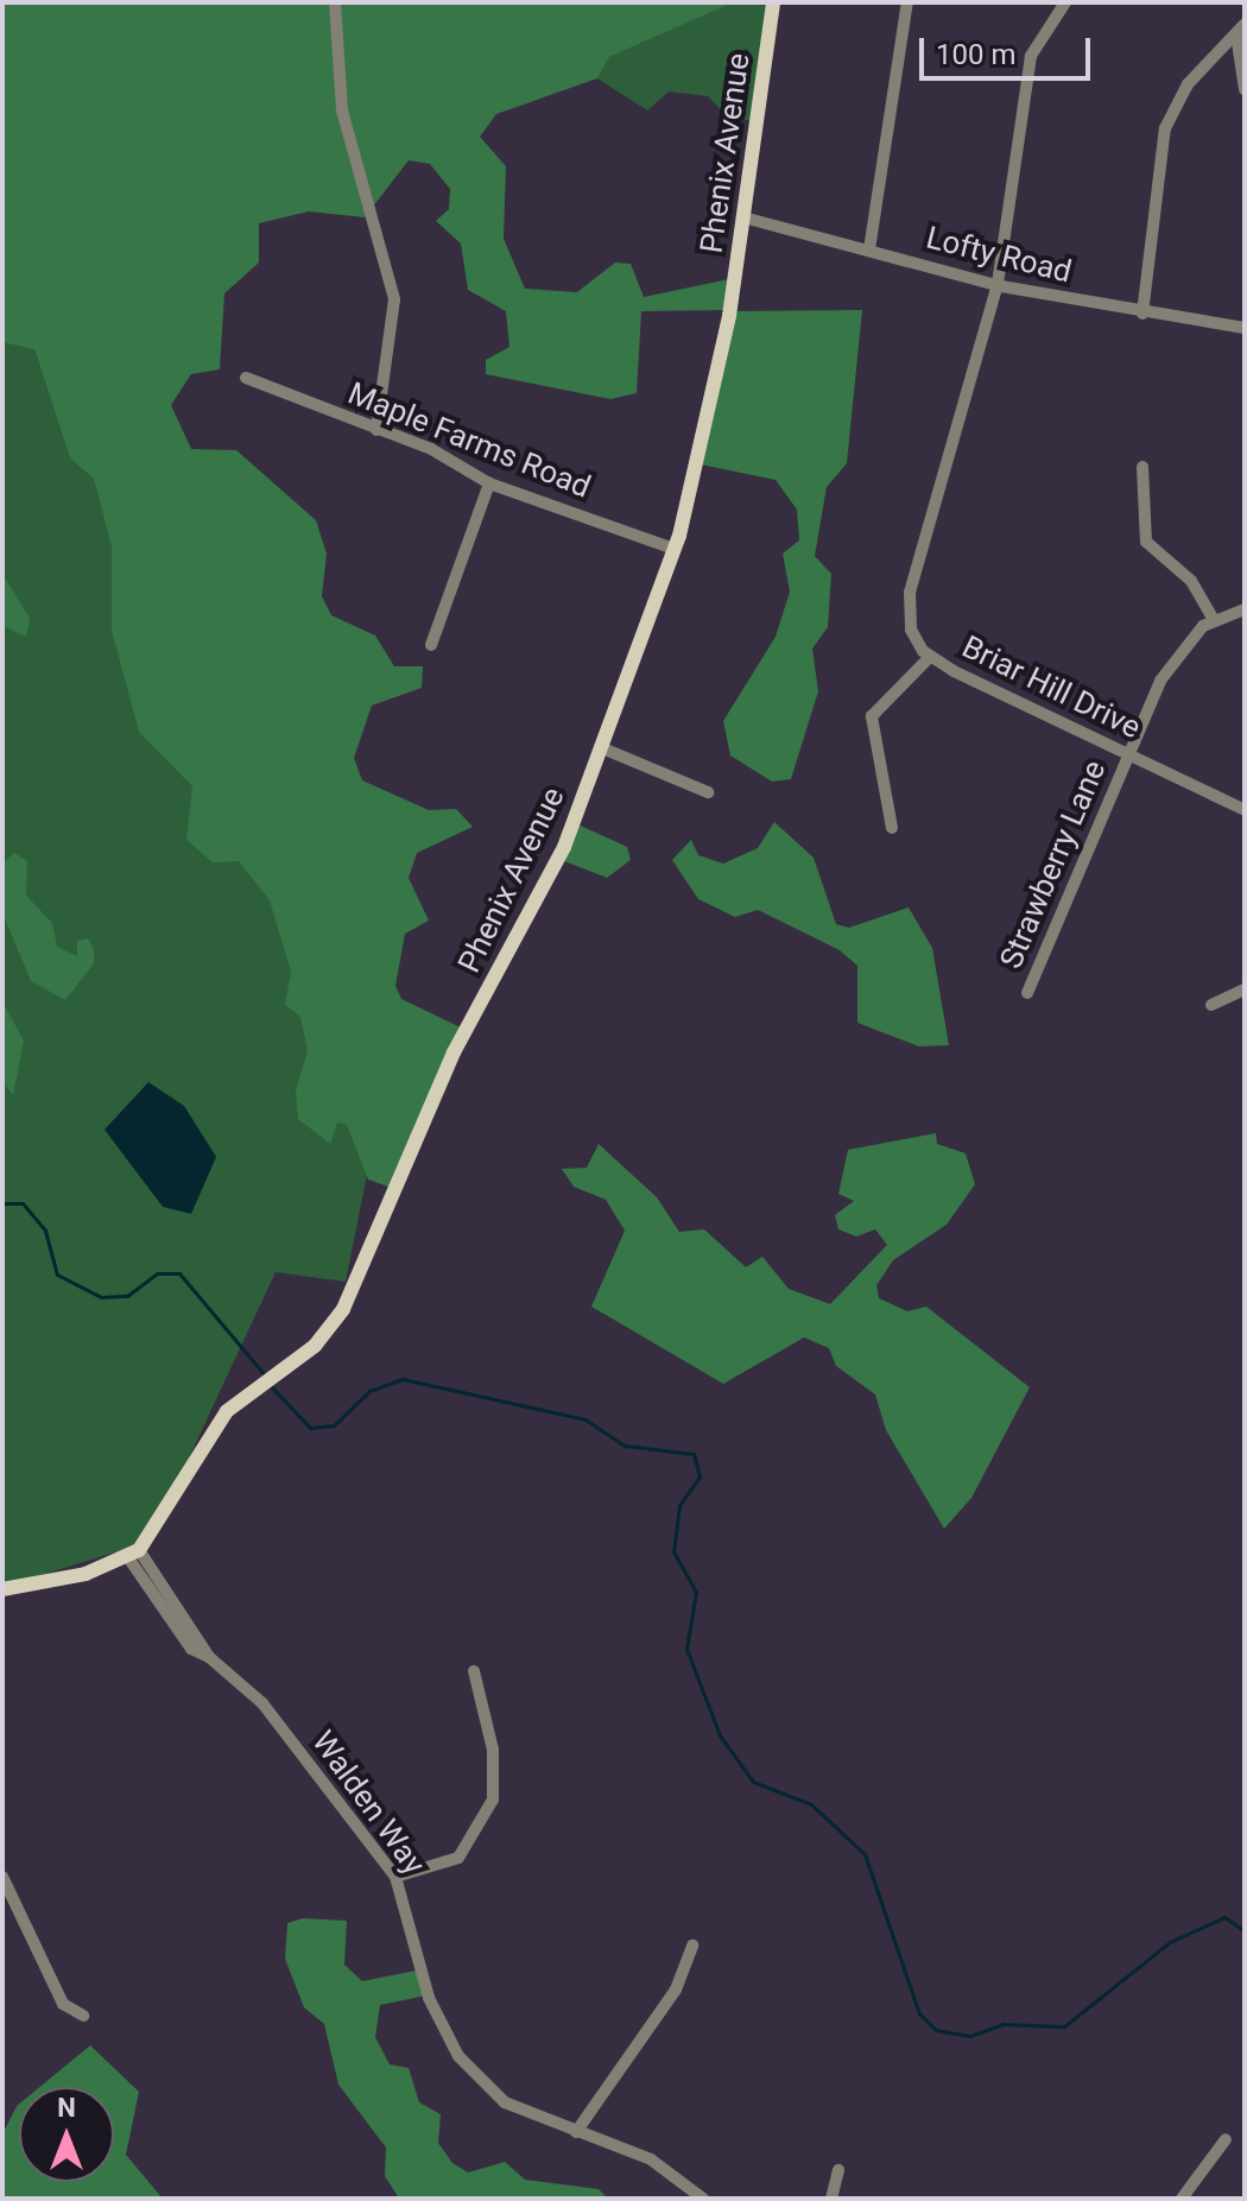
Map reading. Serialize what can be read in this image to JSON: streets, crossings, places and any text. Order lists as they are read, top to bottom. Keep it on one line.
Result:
{"streets":{"main road":["Phenix Avenue"],"street":["Lofty Road","Maple Farms Road","Briar Hill Drive","Strawberry Lane","Walden Way"]},"crossings":[["Phenix Avenue","Lofty Road"],["Phenix Avenue","Maple Farms Road"],["Phenix Avenue","Walden Way"],["Lofty Road","Briar Hill Drive"],["Briar Hill Drive","Strawberry Lane"]],"scale_bar":"100 m","north":"top"}
